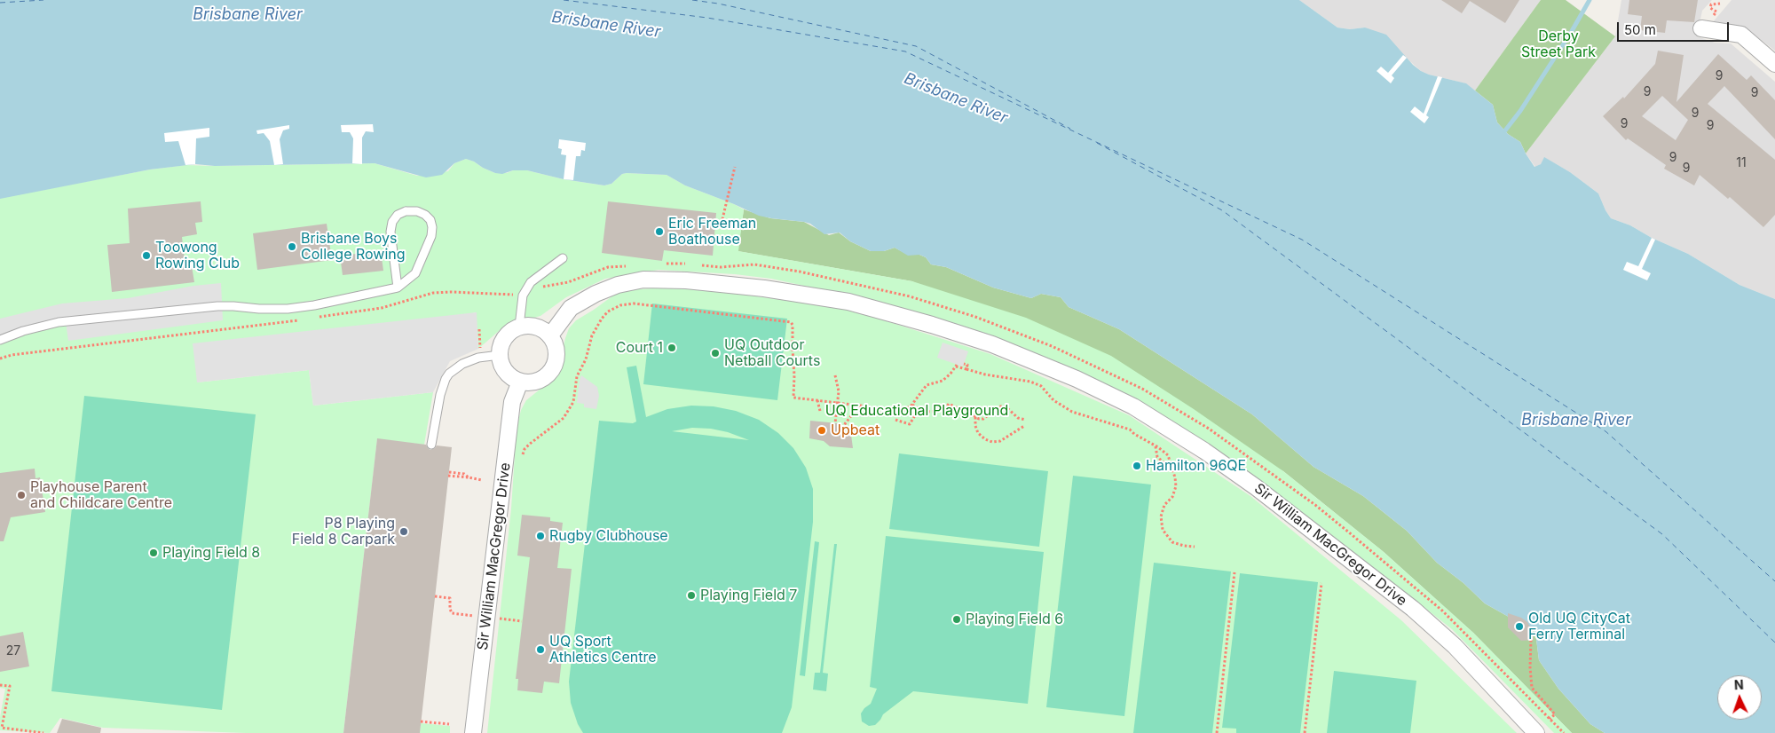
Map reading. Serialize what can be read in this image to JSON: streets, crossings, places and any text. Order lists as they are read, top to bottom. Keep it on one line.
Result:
{"streets":{"street":["Sir William MacGregor Drive"]},"water":["Brisbane River"],"parks":["Derby Street Park","UQ Educational Playground"],"places":["Eric Freeman Boathouse","Brisbane Boys College Rowing","Toowong Rowing Club","Court 1","UQ Outdoor Netball Courts","Upbeat","Hamilton 96QE","Playhouse Parent and Childcare Centre","P8 Playing Field 8 Carpark","Rugby Clubhouse","Playing Field 8","Playing Field 7","Playing Field 6","Old UQ CityCat Ferry Terminal","UQ Sport Athletics Centre"],"house_numbers":["9","9","9","9","9","9","9","11","9","27"],"scale_bar":"50 m","north":"top"}
